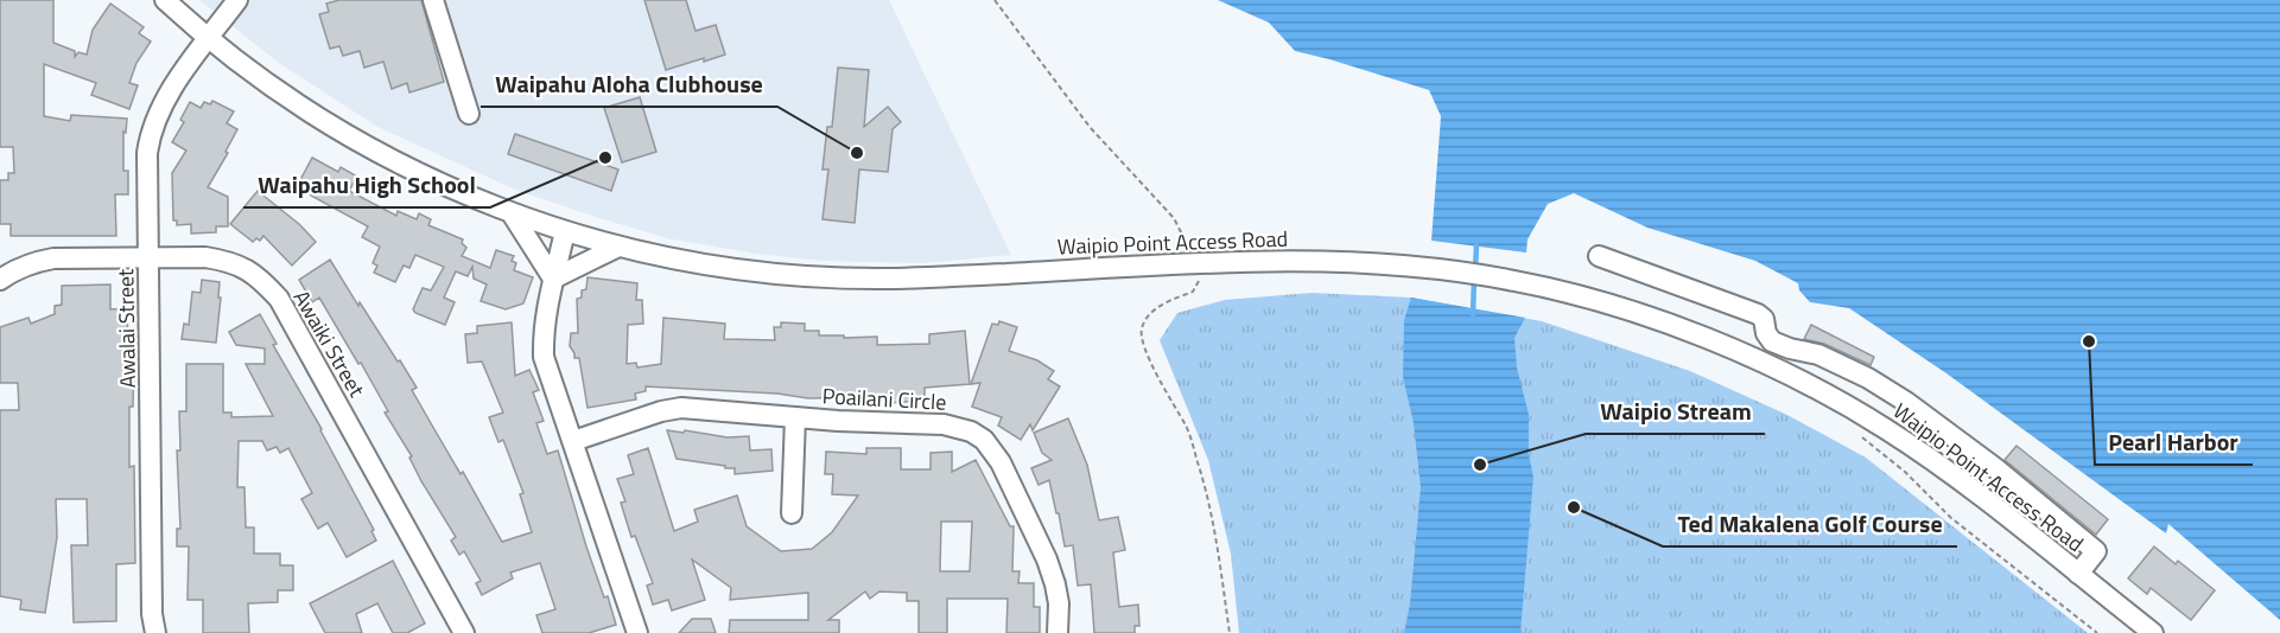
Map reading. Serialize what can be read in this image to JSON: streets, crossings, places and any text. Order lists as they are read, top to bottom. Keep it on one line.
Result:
{"streets":{"street":["Waipio Point Access Road","Awalai Street","Awaiki Street","Poailani Circle"]},"crossings":[["Waipio Point Access Road","Awalai Street"],["Awalai Street","Awaiki Street"]],"places":["Waipahu Aloha Clubhouse","Waipahu High School","Pearl Harbor","Waipio Stream","Ted Makalena Golf Course"]}
